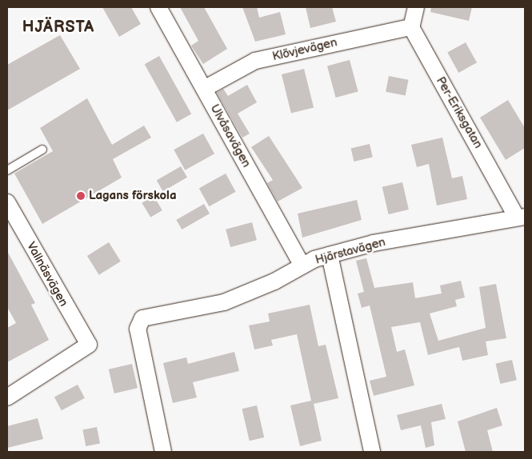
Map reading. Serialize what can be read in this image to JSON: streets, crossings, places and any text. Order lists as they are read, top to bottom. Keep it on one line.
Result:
{"streets":{"street":["Klövjevägen","Per-Eriksgatan","Ulvåsavägen","Hjärstavägen","Vallnäsvägen"]},"crossings":[["Klövjevägen","Per-Eriksgatan"],["Klövjevägen","Ulvåsavägen"],["Per-Eriksgatan","Hjärstavägen"],["Ulvåsavägen","Hjärstavägen"]],"districts":["HJÄRSTA"],"places":["Lagans förskola"]}
